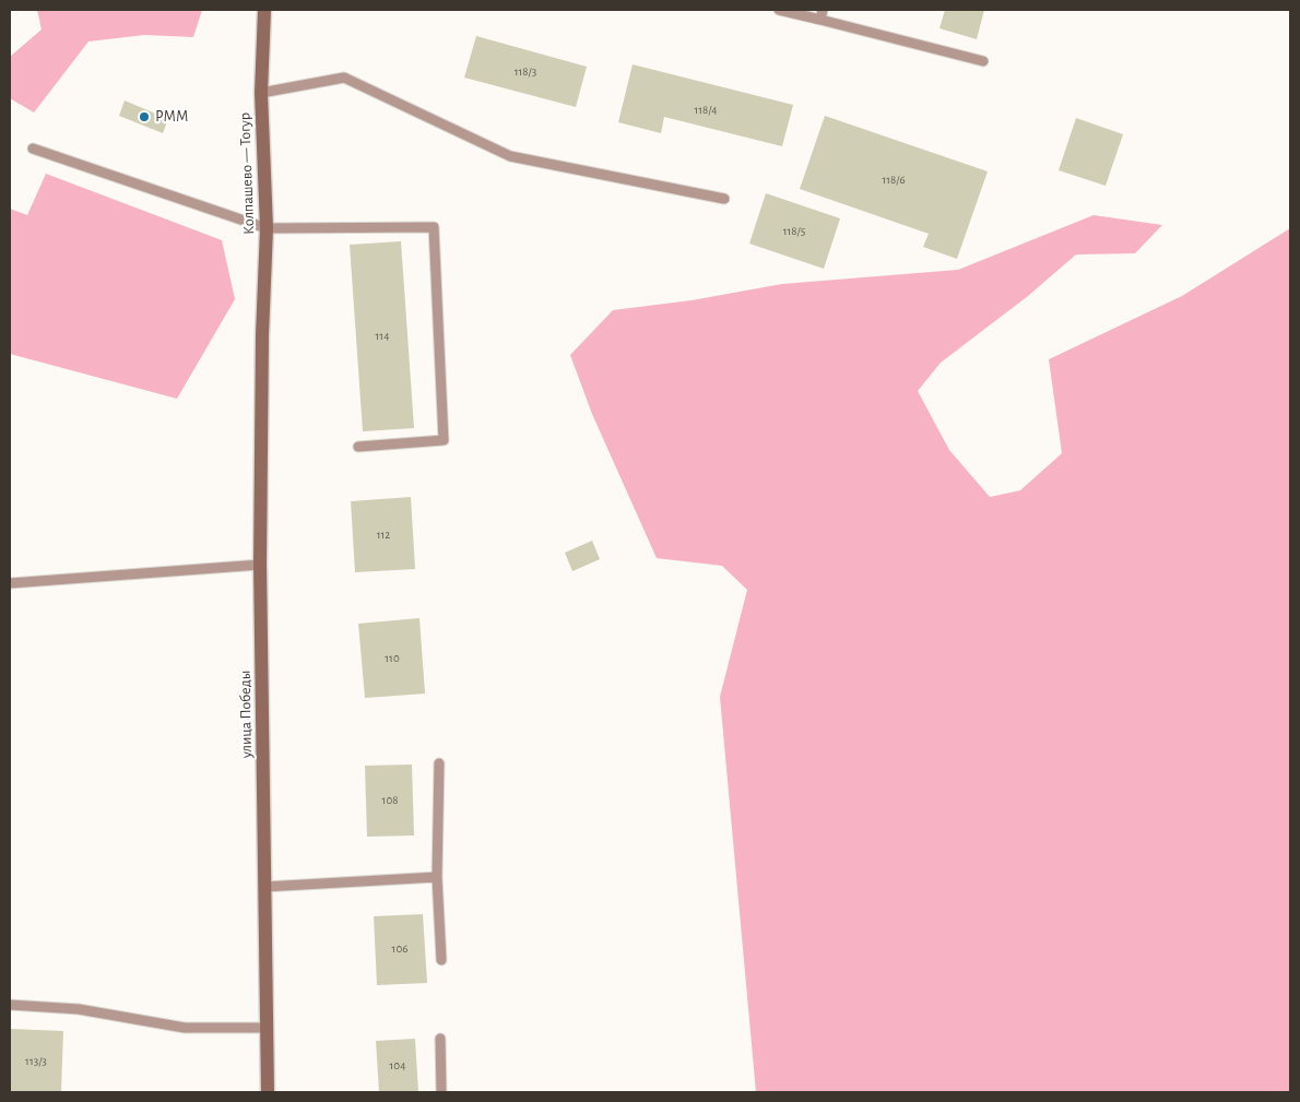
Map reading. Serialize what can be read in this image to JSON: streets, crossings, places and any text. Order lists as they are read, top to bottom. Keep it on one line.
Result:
{"streets":{"street":["Колпашево — Тогур","улица Победы"]},"crossings":[["Колпашево — Тогур","улица Победы"]],"places":["РММ"],"house_numbers":["118/3","118/4","118/6","118/5","114","112","110","108","106","113/3","104"]}
